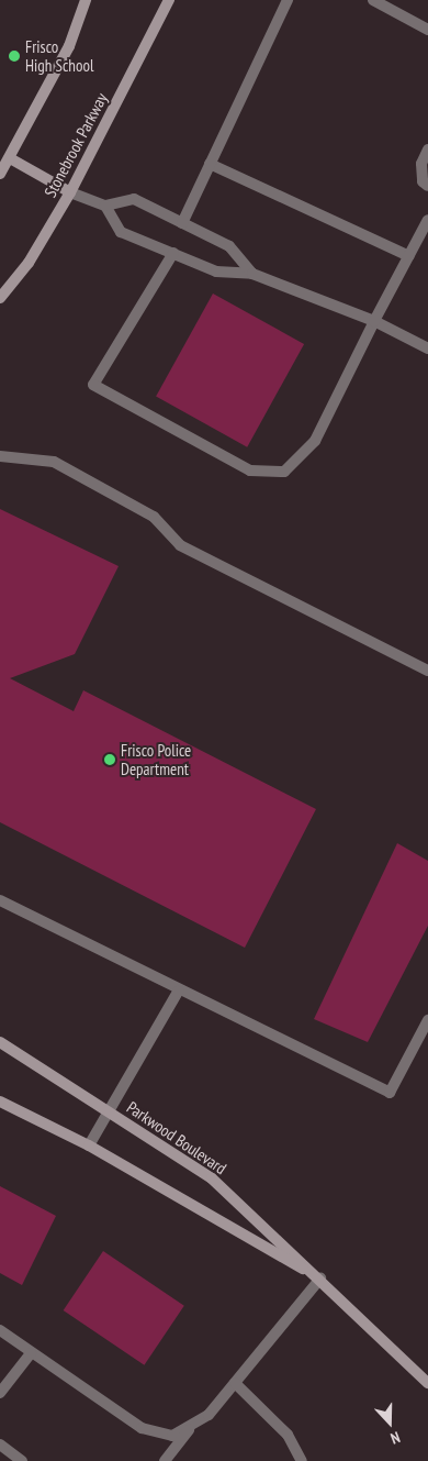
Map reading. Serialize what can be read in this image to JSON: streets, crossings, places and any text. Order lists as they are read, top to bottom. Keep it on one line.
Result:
{"streets":{"main road":["Stonebrook Parkway","Parkwood Boulevard"]},"places":["Frisco High School","Frisco Police Department"],"north":"bottom"}
